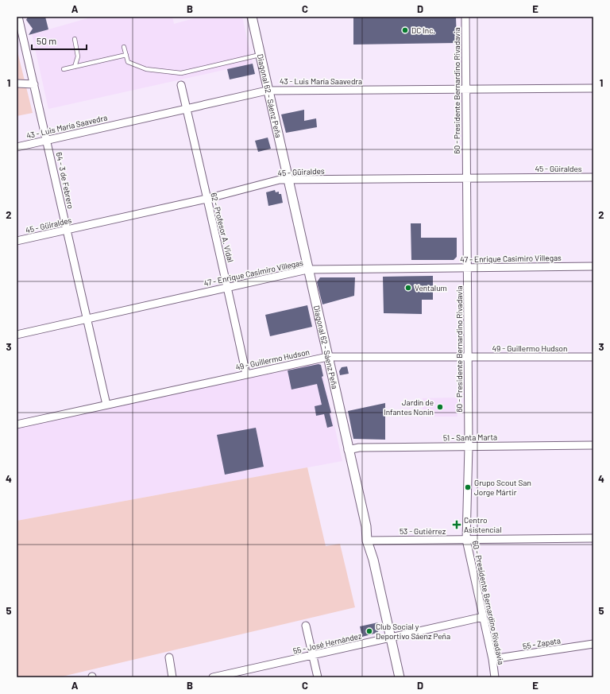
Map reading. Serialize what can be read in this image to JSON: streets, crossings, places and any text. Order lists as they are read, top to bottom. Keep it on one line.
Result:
{"streets":{"street":["43 - Luis María Saavedra","60 - Presidente Bernardino Rivadavia","Diagonal 62 - Sáenz Peña","45 - Güiraldes","64 - 3 de Febrero","62 - Profesor A. Vidal","47 - Enrique Casimiro Villegas","49 - Guillermo Hudson","51 - Santa Marta","53 - Gutiérrez","55 - José Hernández","55 - Zapata"]},"crossings":[["43 - Luis María Saavedra","60 - Presidente Bernardino Rivadavia"],["43 - Luis María Saavedra","Diagonal 62 - Sáenz Peña"],["43 - Luis María Saavedra","64 - 3 de Febrero"],["43 - Luis María Saavedra","62 - Profesor A. Vidal"],["60 - Presidente Bernardino Rivadavia","45 - Güiraldes"],["60 - Presidente Bernardino Rivadavia","47 - Enrique Casimiro Villegas"],["60 - Presidente Bernardino Rivadavia","49 - Guillermo Hudson"],["60 - Presidente Bernardino Rivadavia","51 - Santa Marta"],["60 - Presidente Bernardino Rivadavia","53 - Gutiérrez"],["60 - Presidente Bernardino Rivadavia","55 - José Hernández"],["60 - Presidente Bernardino Rivadavia","55 - Zapata"],["Diagonal 62 - Sáenz Peña","45 - Güiraldes"],["Diagonal 62 - Sáenz Peña","47 - Enrique Casimiro Villegas"],["Diagonal 62 - Sáenz Peña","49 - Guillermo Hudson"],["Diagonal 62 - Sáenz Peña","51 - Santa Marta"],["Diagonal 62 - Sáenz Peña","53 - Gutiérrez"],["Diagonal 62 - Sáenz Peña","55 - José Hernández"],["45 - Güiraldes","64 - 3 de Febrero"],["45 - Güiraldes","62 - Profesor A. Vidal"],["64 - 3 de Febrero","47 - Enrique Casimiro Villegas"],["64 - 3 de Febrero","49 - Guillermo Hudson"],["62 - Profesor A. Vidal","47 - Enrique Casimiro Villegas"],["62 - Profesor A. Vidal","49 - Guillermo Hudson"]],"places":{"other":["DC Inc.","Ventalum","Jardín de Infantes Nonin","Grupo Scout San Jorge Mártir","Club Social y Deportivo Sáenz Peña"],"health":["Centro Asistencial"]},"scale_bar":"50 m","grid":{"columns":["A","B","C","D","E"],"rows":["1","2","3","4","5"]}}
